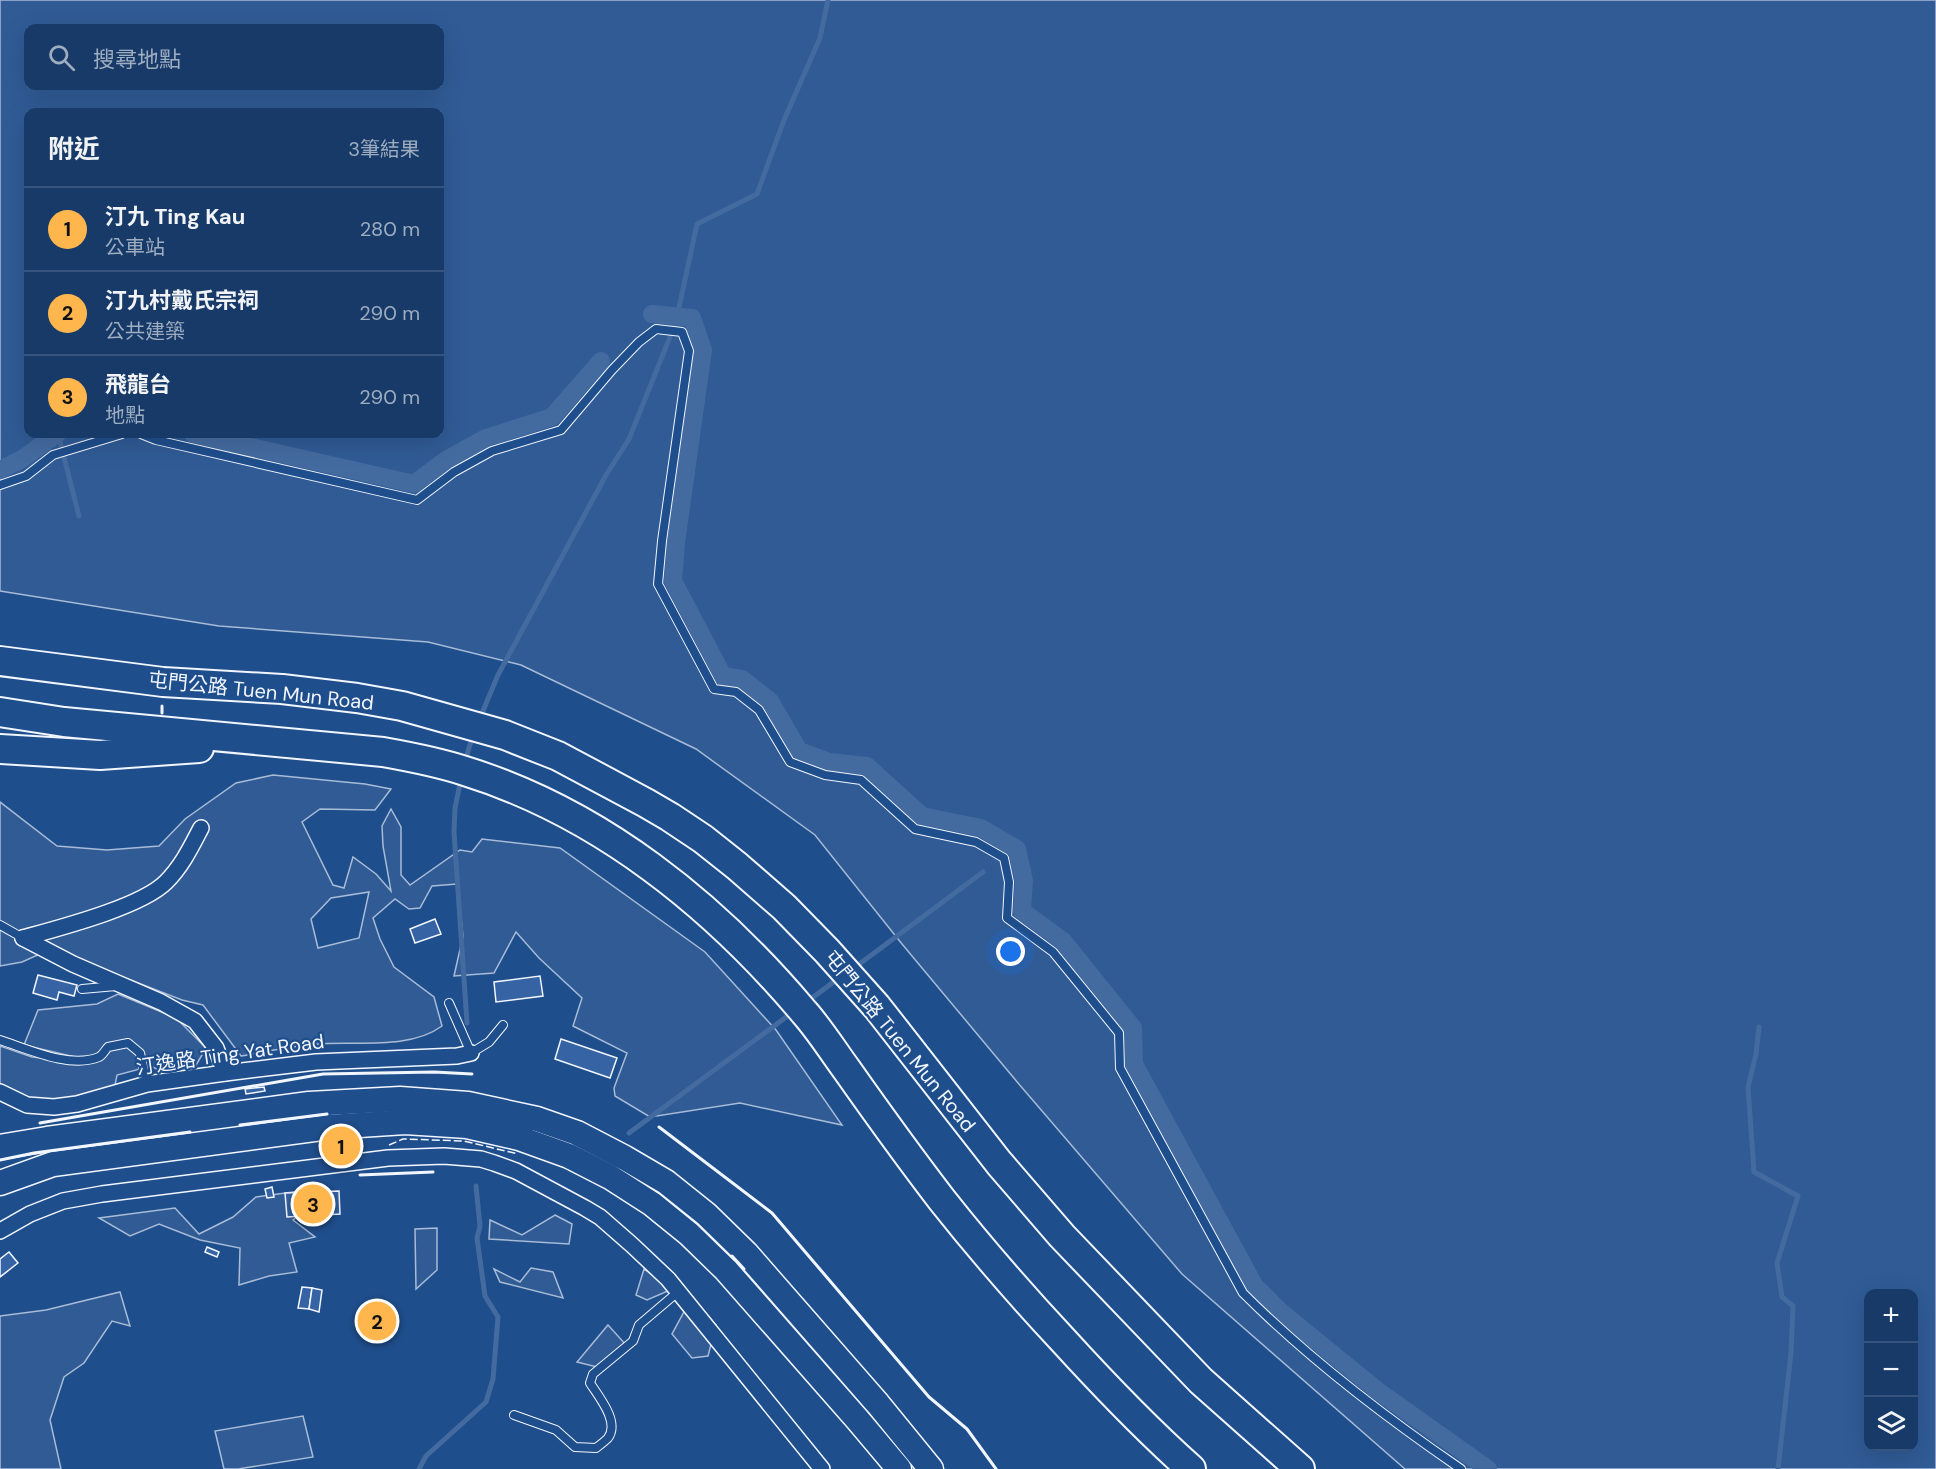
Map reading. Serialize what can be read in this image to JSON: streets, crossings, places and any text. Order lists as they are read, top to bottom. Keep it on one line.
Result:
{"streets":{"highway":["屯門公路 Tuen Mun Road"],"street":["汀逸路 Ting Yat Road"]},"page":{"search":"搜尋地點","heading":["附近","3筆結果"],"list":[{"mark":"1","name":"汀九 Ting Kau","note":"公車站","value":"280 m"},{"mark":"2","name":"汀九村戴氏宗祠","note":"公共建築","value":"290 m"},{"mark":"3","name":"飛龍台","note":"地點","value":"290 m"}],"pins":["1","3","2"],"map_buttons":["+","−"]}}
